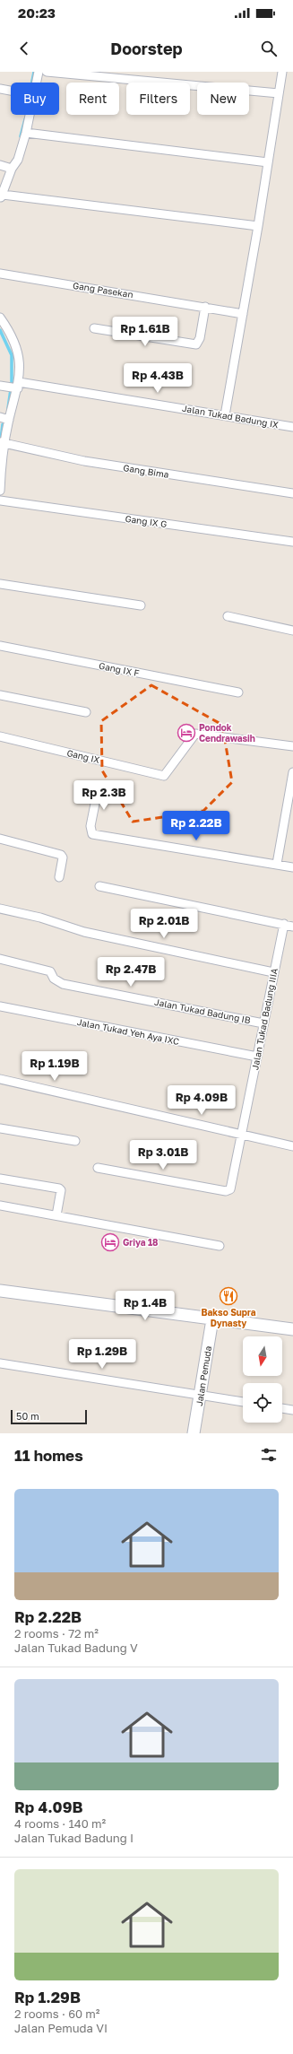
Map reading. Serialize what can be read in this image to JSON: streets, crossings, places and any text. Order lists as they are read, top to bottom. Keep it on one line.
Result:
{"streets":{"street":["Gang Pasekan","Jalan Tukad Badung IX","Gang Bima","Gang IX G","Gang IX F","Gang IX","Jalan Tukad Badung IB","Jalan Tukad Badung IIIA","Jalan Tukad Yeh Aya IXC","Jalan Pemuda"]},"crossings":[["Jalan Tukad Badung IB","Jalan Tukad Badung IIIA"],["Jalan Tukad Badung IIIA","Jalan Tukad Yeh Aya IXC"]],"places":{"hotel":["Pondok Cendrawasih","Griya 18"],"restaurant":["Bakso Supra Dynasty"]},"scale_bar":"50 m","north":"bottom","page":{"status":"20:23","header":"Doorstep","chip":["Buy","Rent","Filters","New"],"price":["Rp 1.61B","Rp 4.43B","Rp 2.3B","Rp 2.22B","Rp 2.01B","Rp 2.47B","Rp 1.19B","Rp 4.09B","Rp 3.01B","Rp 1.4B","Rp 1.29B"],"scale":"50 m","heading":"11 homes","list":[{"name":"Rp 2.22B","note":"2 rooms · 72 m² · Jalan Tukad Badung V"},{"name":"Rp 4.09B","note":"4 rooms · 140 m² · Jalan Tukad Badung I"},{"name":"Rp 1.29B","note":"2 rooms · 60 m² · Jalan Pemuda VI"}]}}
